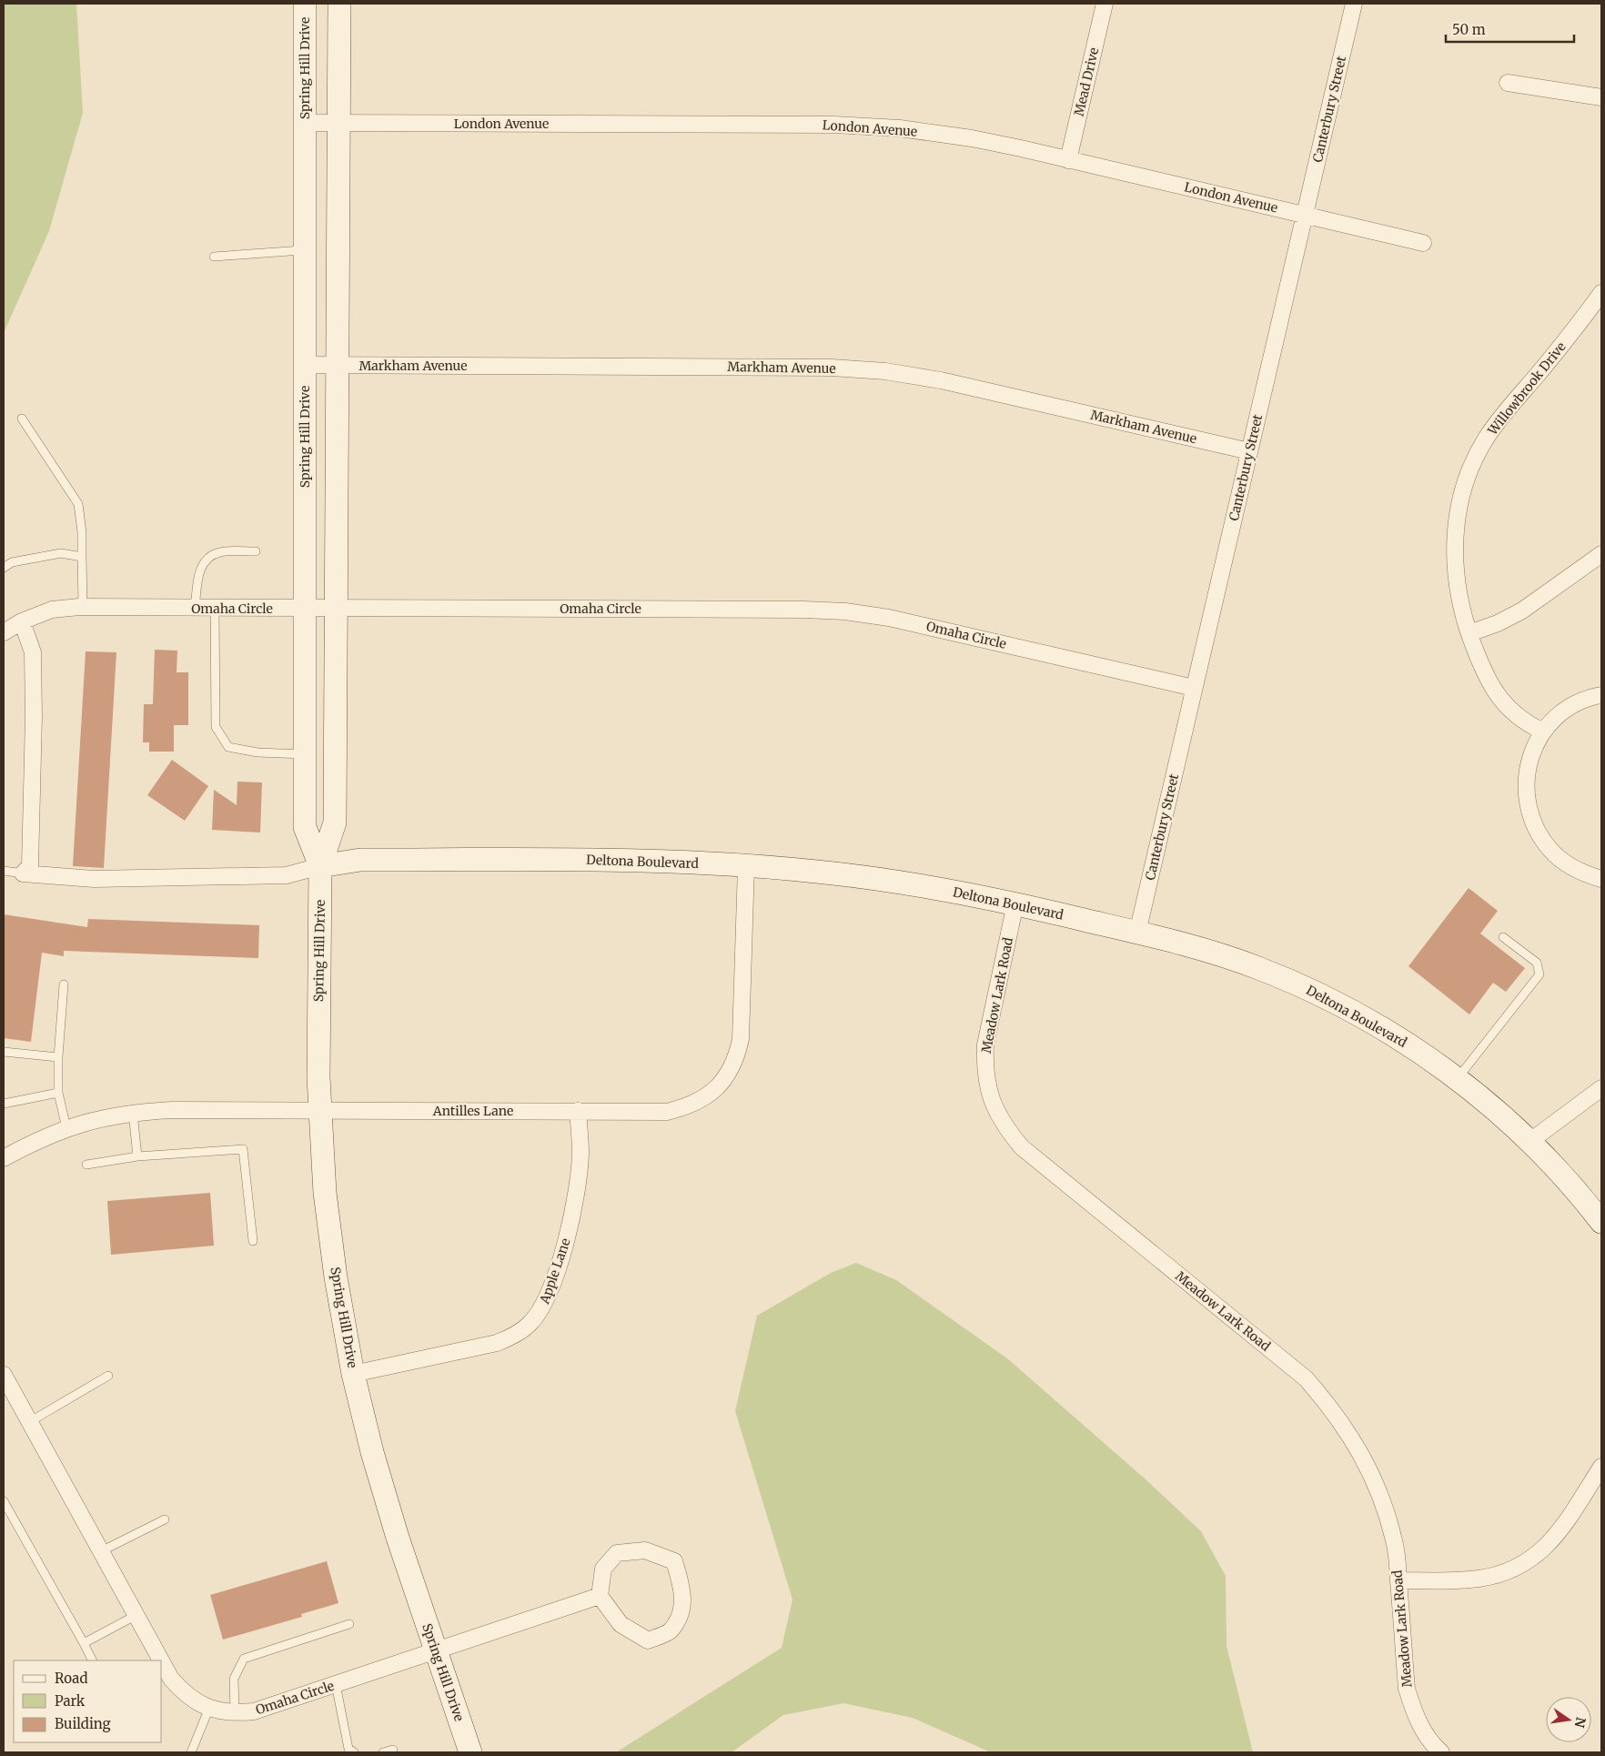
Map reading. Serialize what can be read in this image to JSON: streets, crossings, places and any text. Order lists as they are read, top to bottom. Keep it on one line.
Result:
{"streets":{"main road":["Spring Hill Drive","Deltona Boulevard"],"street":["Mead Drive","Canterbury Street","London Avenue","Markham Avenue","Willowbrook Drive","Omaha Circle","Meadow Lark Road","Antilles Lane","Apple Lane"]},"crossings":[["Spring Hill Drive","London Avenue"],["Spring Hill Drive","Markham Avenue"],["Spring Hill Drive","Omaha Circle"],["Spring Hill Drive","Deltona Boulevard"],["Spring Hill Drive","Antilles Lane"],["Spring Hill Drive","Apple Lane"],["Mead Drive","London Avenue"],["Canterbury Street","London Avenue"],["Canterbury Street","Markham Avenue"],["Canterbury Street","Omaha Circle"],["Canterbury Street","Deltona Boulevard"],["Deltona Boulevard","Meadow Lark Road"],["Deltona Boulevard","Antilles Lane"],["Antilles Lane","Apple Lane"]],"legend":["Road","Park","Building"],"scale_bar":"50 m","north":"right"}
